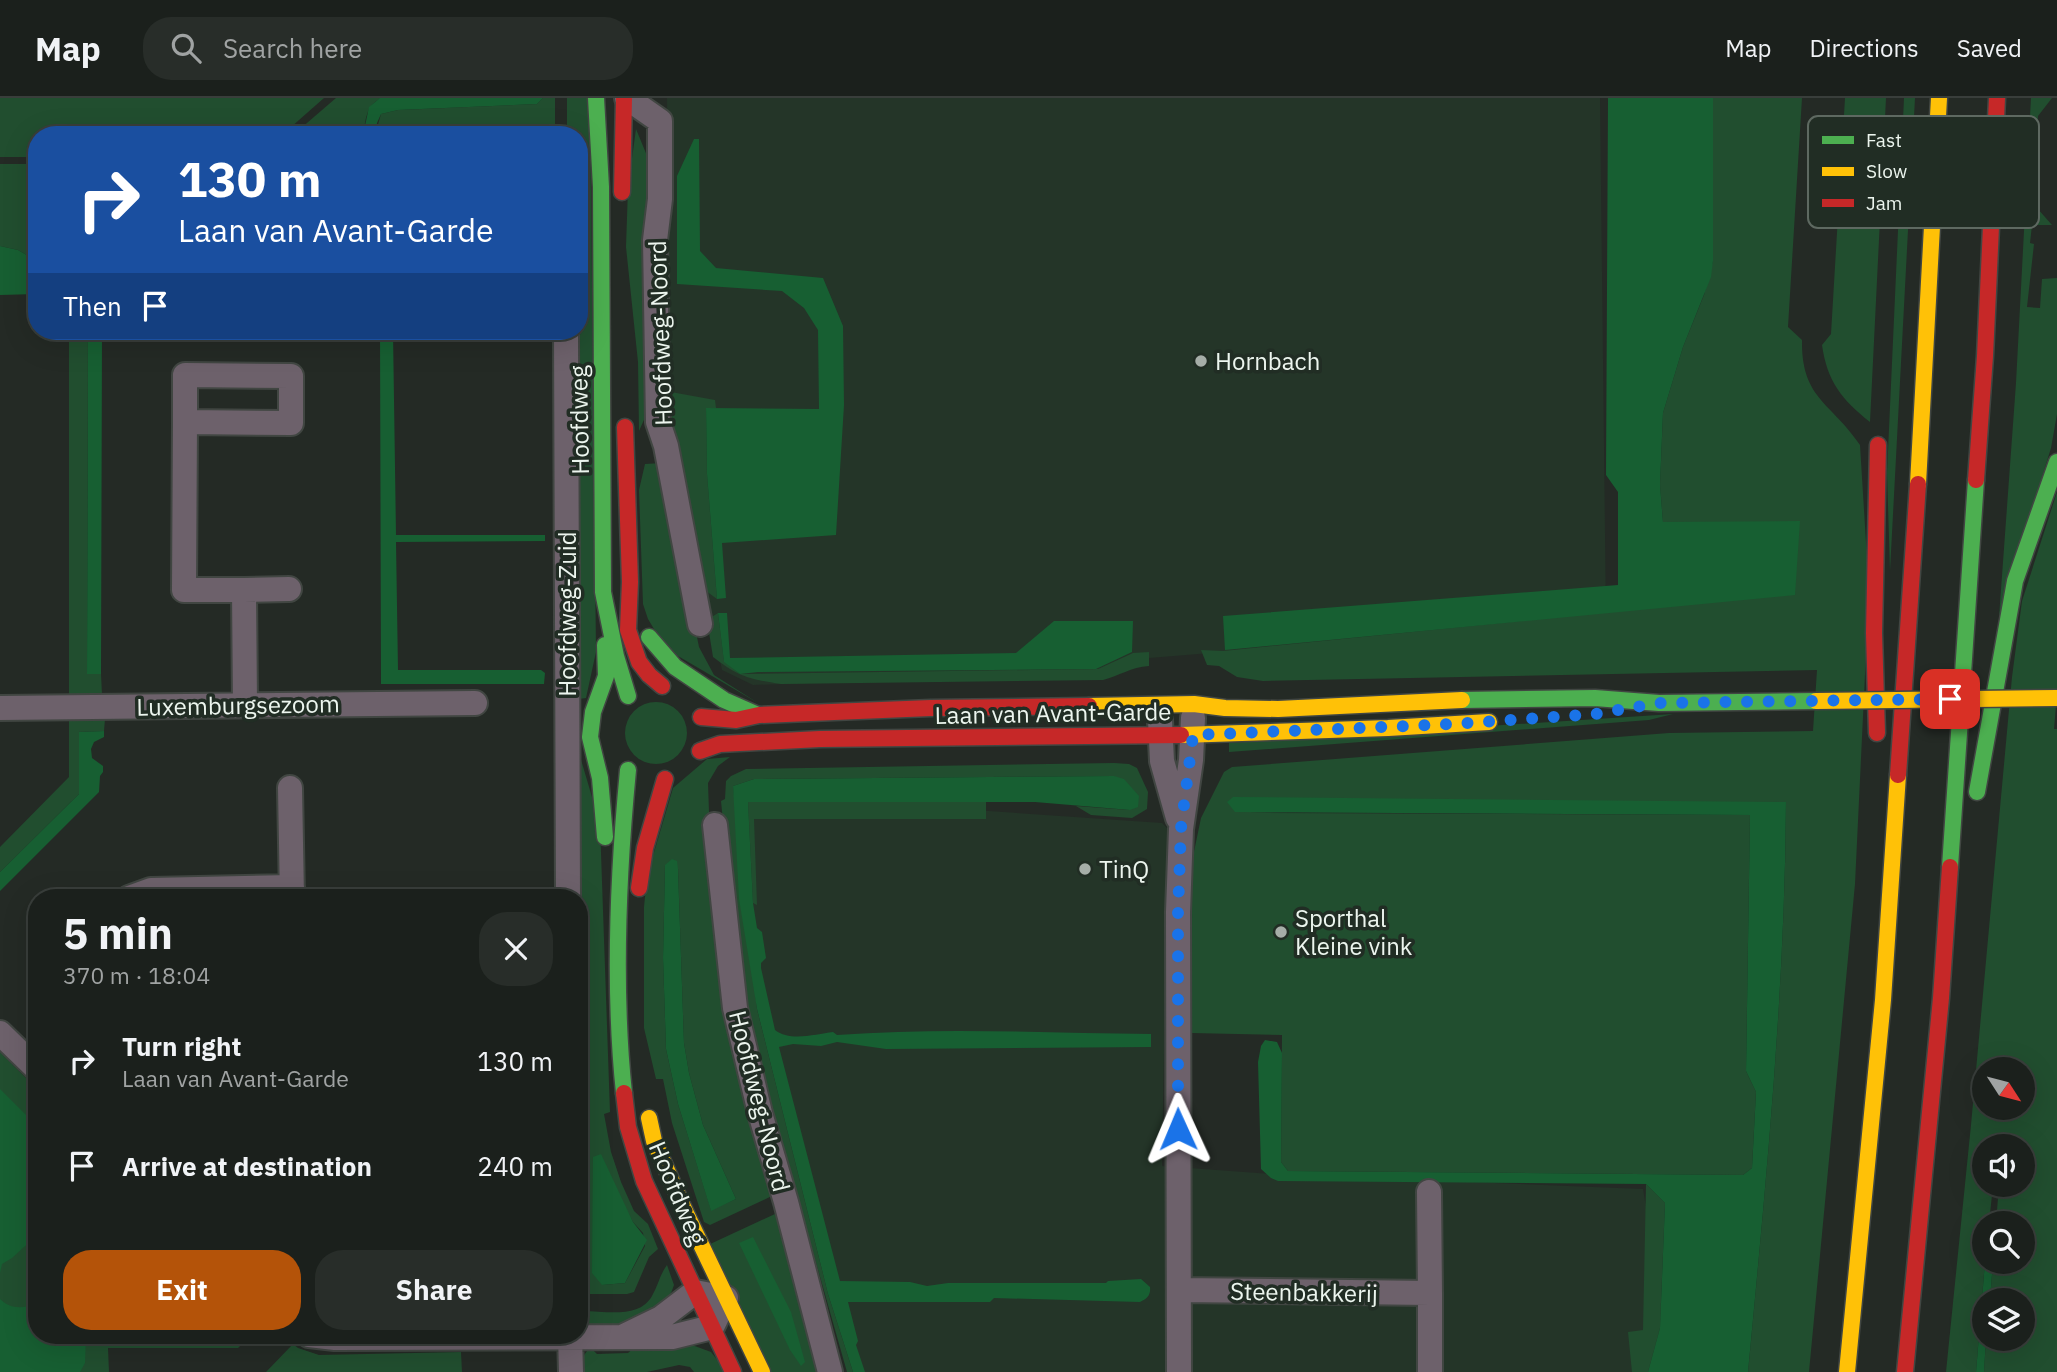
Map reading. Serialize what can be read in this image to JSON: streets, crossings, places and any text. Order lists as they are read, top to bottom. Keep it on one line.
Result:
{"streets":{"main road":["Hoofdweg","Laan van Avant-Garde"],"street":["Hoofdweg-Noord","Hoofdweg-Zuid","Luxemburgsezoom","Steenbakkerij"]},"places":["Hornbach","TinQ","Sporthal Kleine vink"],"legend":["Fast","Slow","Jam"],"north":"bottom right","page":{"header":"Map","search":"Search here","nav":["Map","Directions","Saved"],"turn":["130 m","Laan van Avant-Garde"],"then":"Then","heading":["5 min","370 m · 18:04"],"list":[{"name":"Turn right","note":"Laan van Avant-Garde","value":"130 m"},{"name":"Arrive at destination","value":"240 m"}],"buttons":["Exit","Share"]}}
